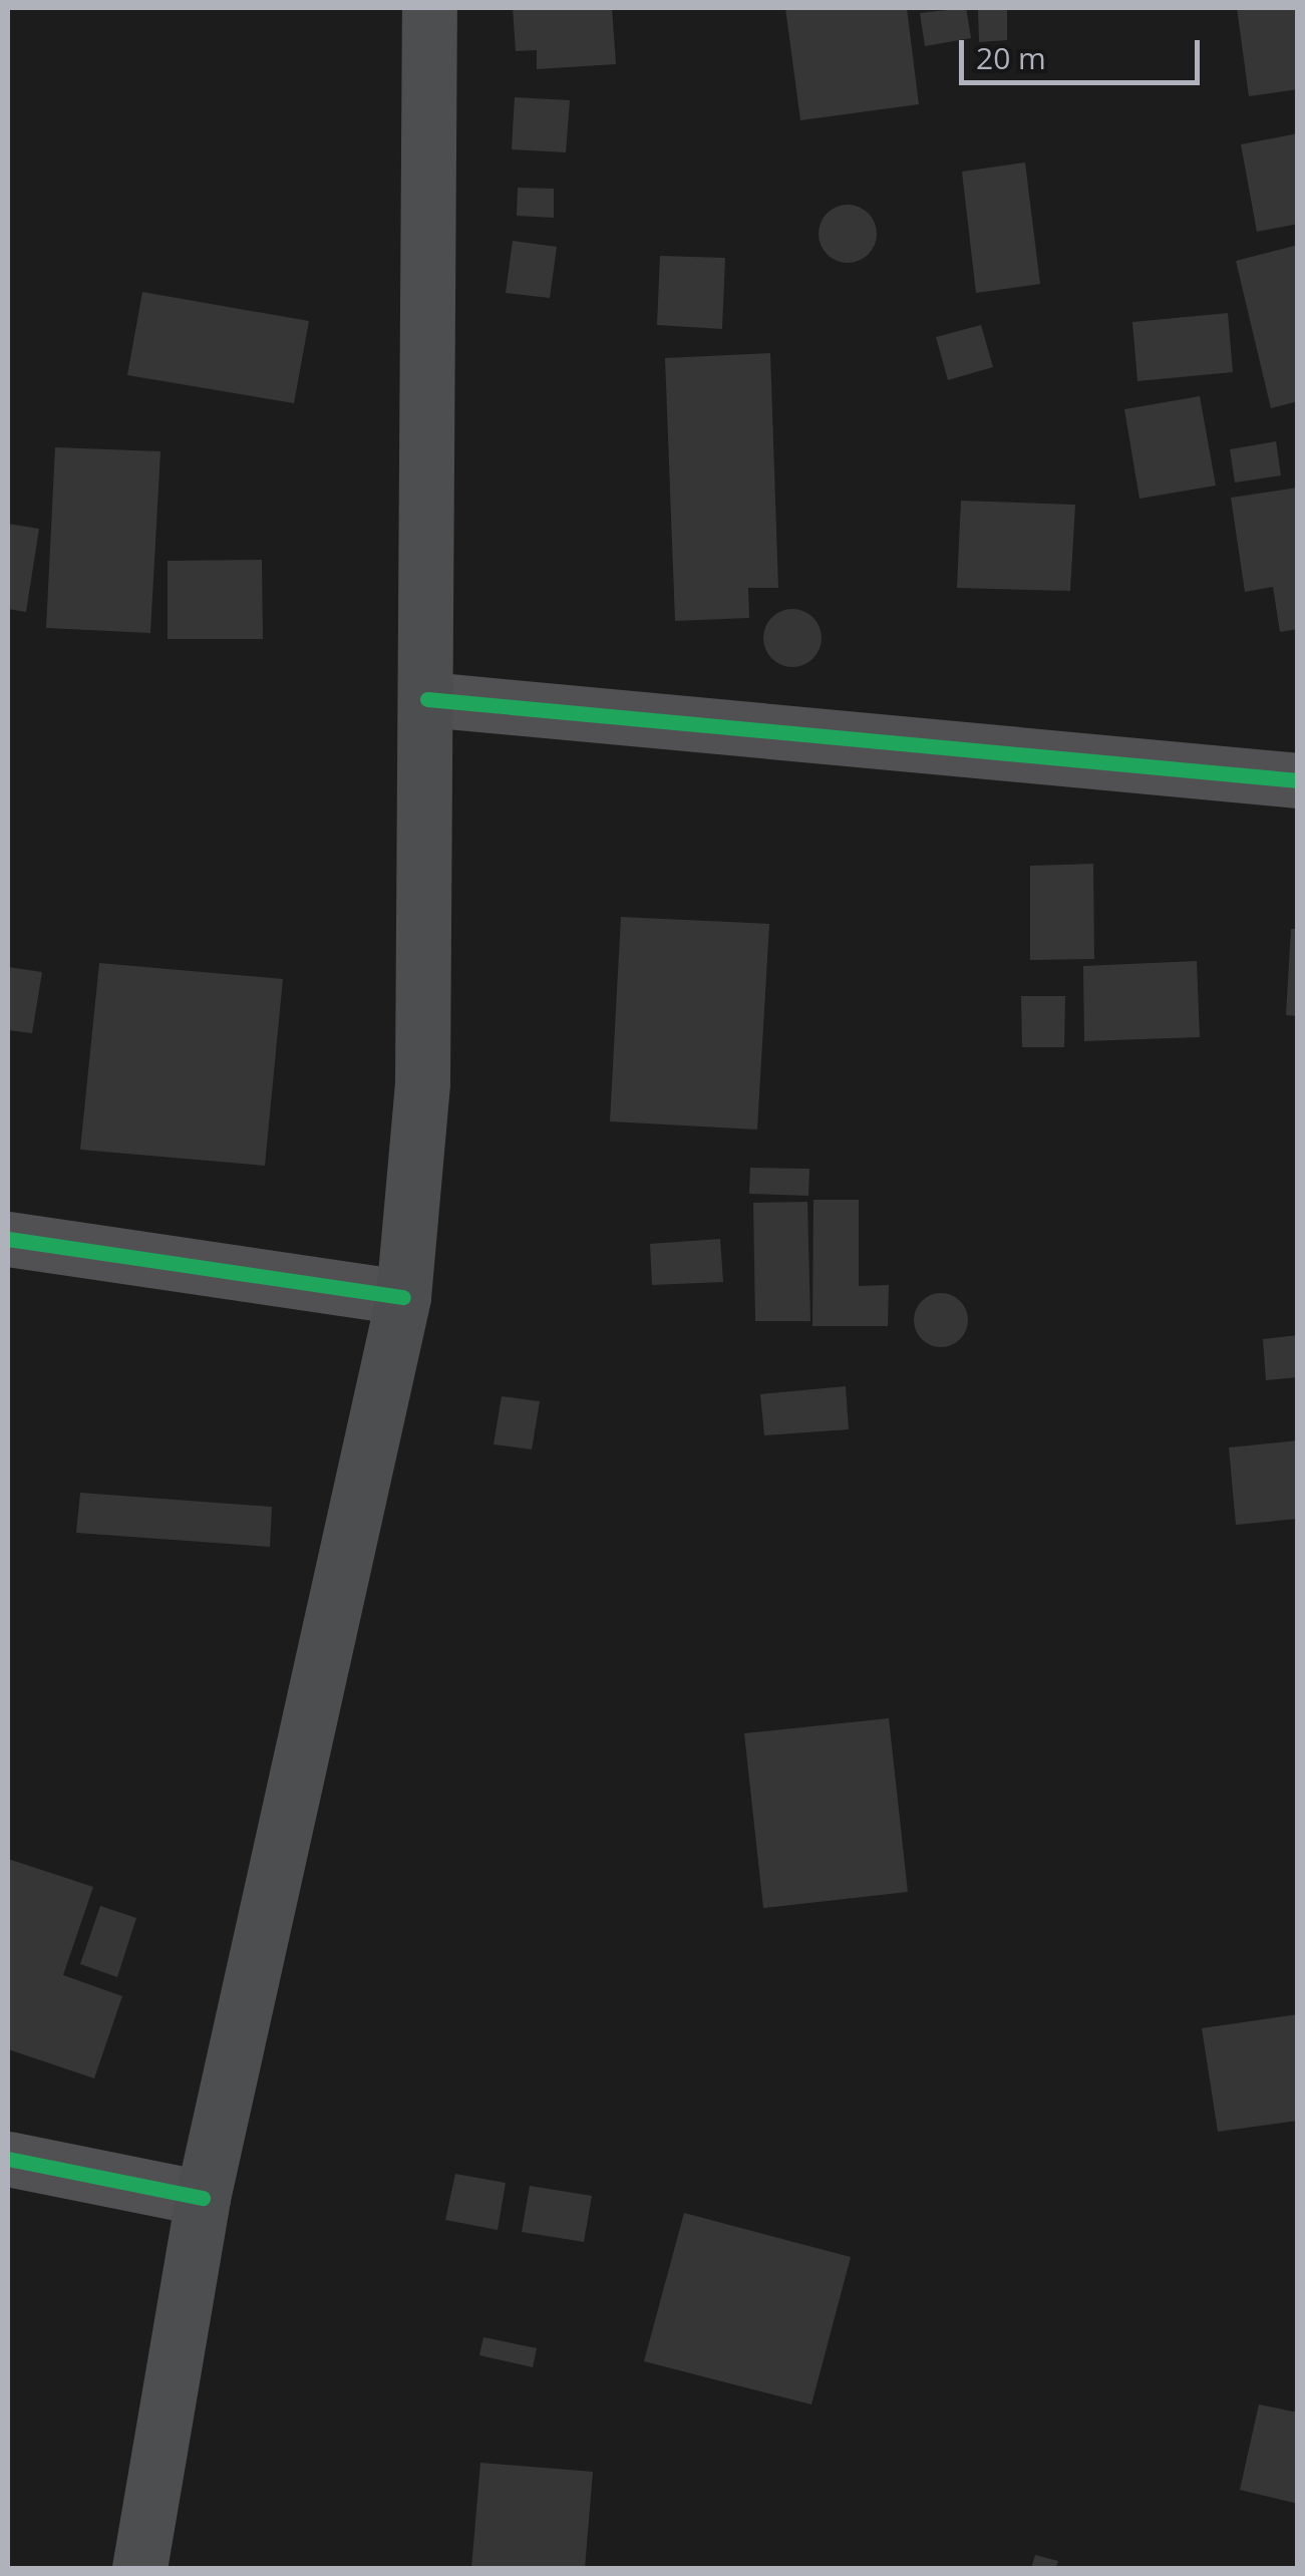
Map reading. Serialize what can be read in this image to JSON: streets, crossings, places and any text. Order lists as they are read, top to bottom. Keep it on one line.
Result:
{"scale_bar":"20 m"}
